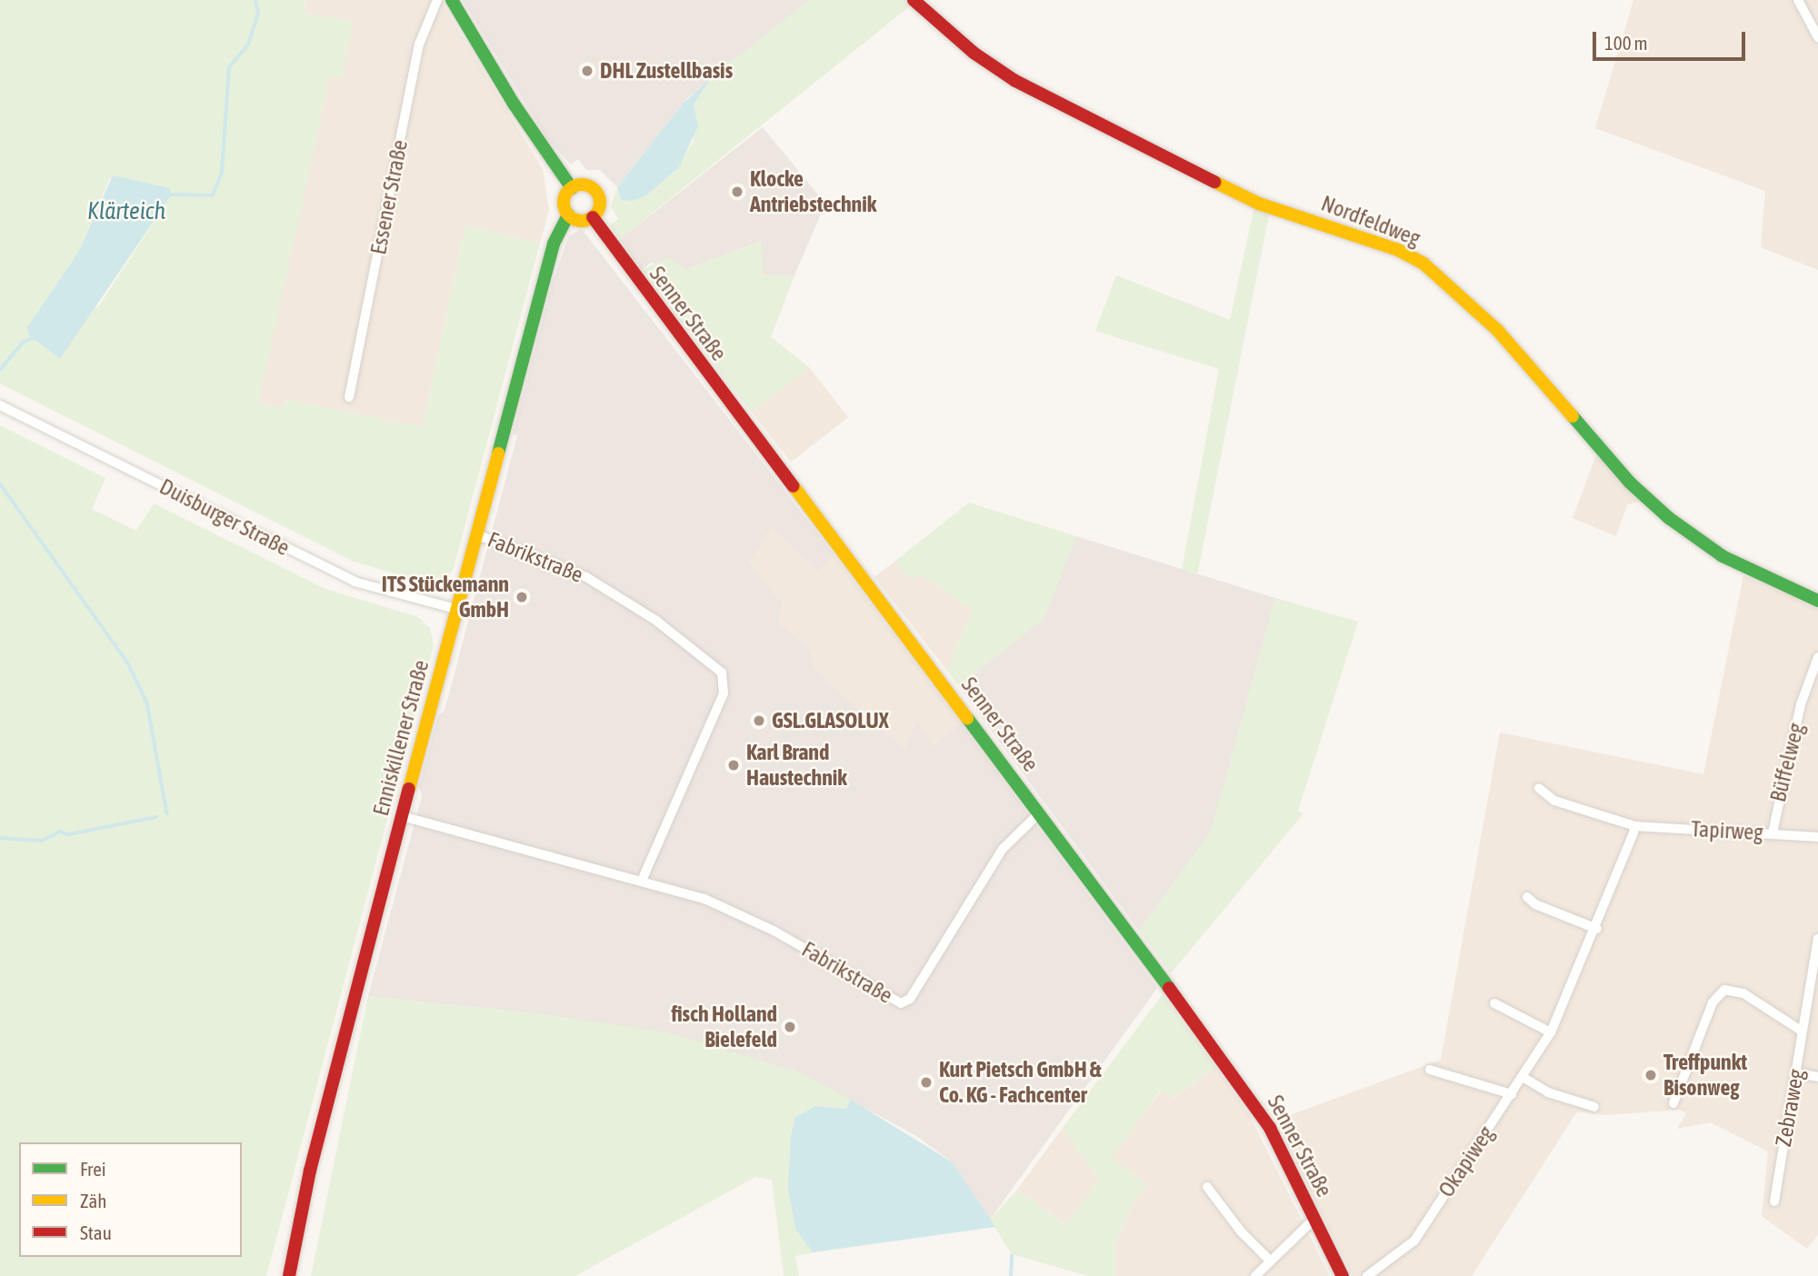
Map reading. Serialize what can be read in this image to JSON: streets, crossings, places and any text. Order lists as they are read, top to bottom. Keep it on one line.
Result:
{"streets":{"street":["Essener Straße","Nordfeldweg","Senner Straße","Duisburger Straße","Fabrikstraße","Enniskillener Straße","Büffelweg","Tapirweg","Zebraweg","Okapiweg"]},"crossings":[["Senner Straße","Fabrikstraße"],["Senner Straße","Enniskillener Straße"],["Duisburger Straße","Enniskillener Straße"],["Fabrikstraße","Enniskillener Straße"],["Büffelweg","Tapirweg"],["Tapirweg","Okapiweg"]],"water":["Klärteich"],"places":["DHL Zustellbasis","Klocke Antriebstechnik","ITS Stückemann GmbH","GSL.GLASOLUX","Karl Brand Haustechnik","fisch Holland Bielefeld","Treffpunkt Bisonweg","Kurt Pietsch GmbH & Co. KG - Fachcenter"],"legend":["Frei","Zäh","Stau"],"scale_bar":"100 m"}
